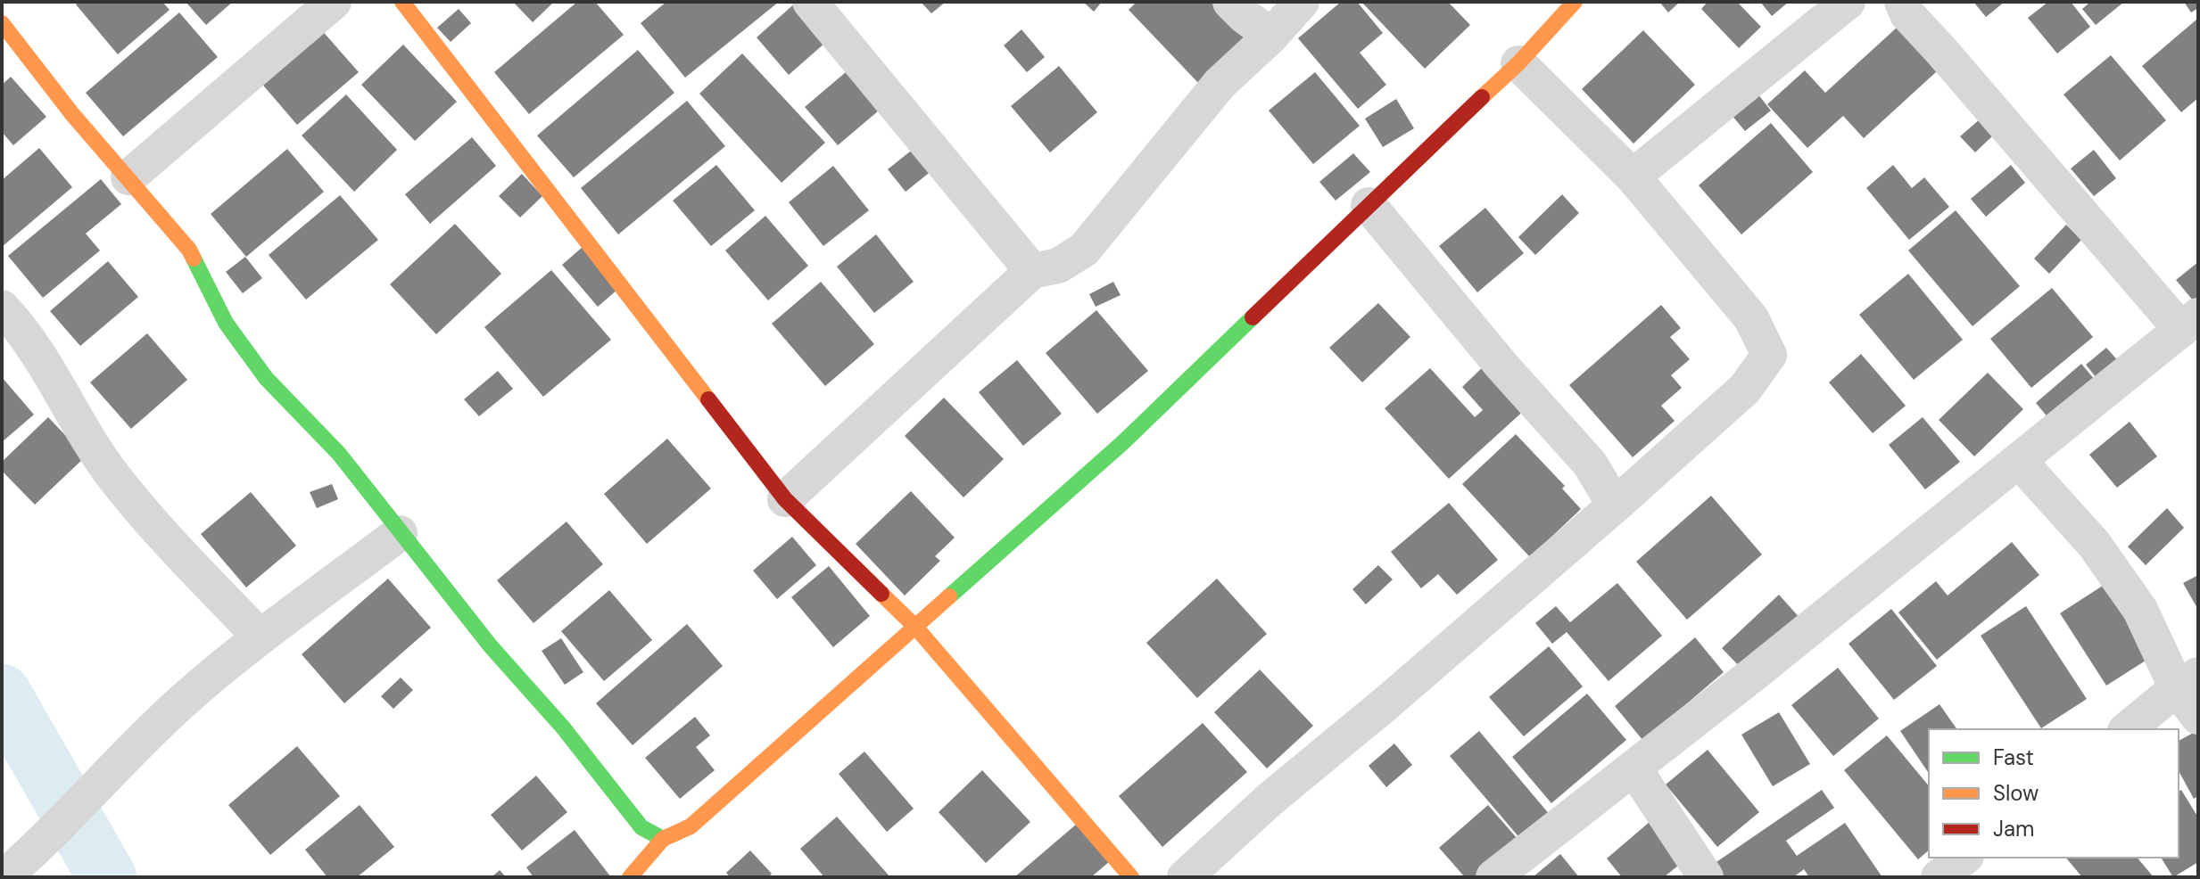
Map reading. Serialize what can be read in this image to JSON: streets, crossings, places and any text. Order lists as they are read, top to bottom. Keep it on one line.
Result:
{"legend":["Fast","Slow","Jam"]}
